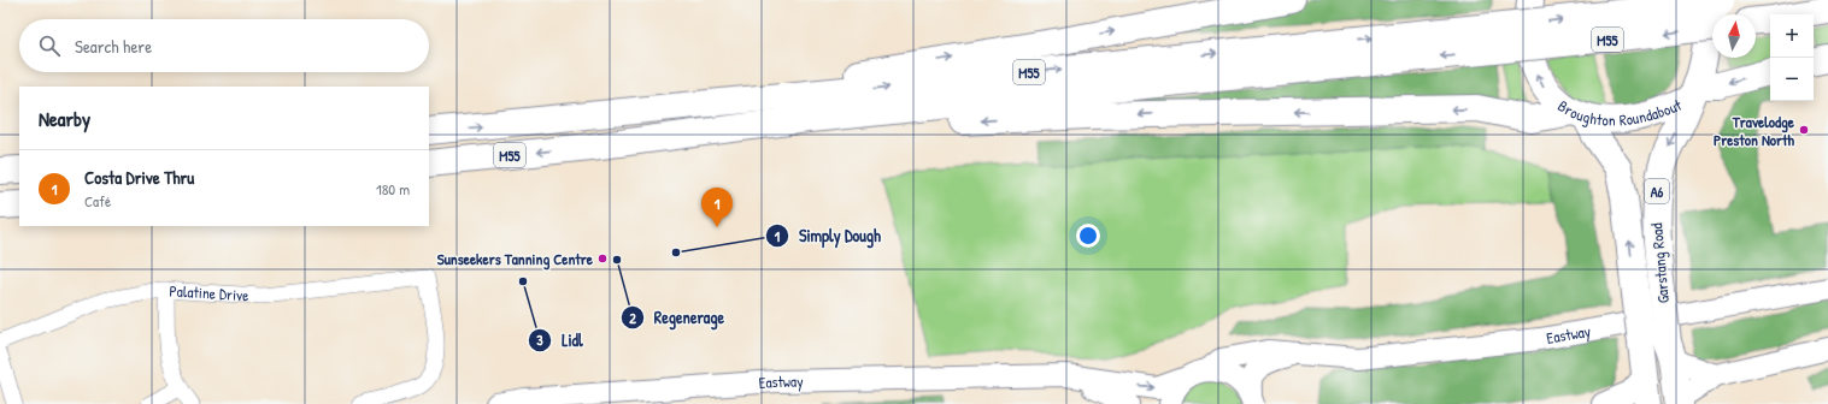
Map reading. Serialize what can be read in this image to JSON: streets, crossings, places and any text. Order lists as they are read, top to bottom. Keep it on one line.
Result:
{"streets":{"highway":["M55","Broughton Roundabout","A6","Garstang Road"],"main road":["Eastway"],"street":["Palatine Drive"]},"crossings":[["M55","Broughton Roundabout"],["M55","Garstang Road"],["Broughton Roundabout","Garstang Road"]],"one_way":["Broughton Roundabout"],"places":["Travelodge Preston North","Simply Dough","Sunseekers Tanning Centre","Regenerage","Lidl"],"north":"top","page":{"map_buttons":["+","−"],"search":"Search here","heading":"Nearby","list":[{"mark":"1","name":"Costa Drive Thru","note":"Café","value":"180 m"}],"pins":"1"}}
